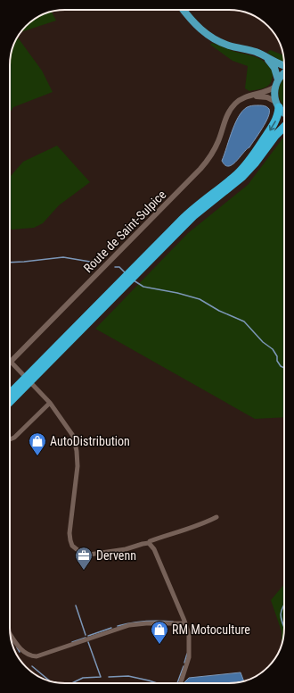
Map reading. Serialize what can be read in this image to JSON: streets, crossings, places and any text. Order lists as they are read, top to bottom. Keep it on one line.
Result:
{"streets":{"street":["Route de Saint-Sulpice"]},"places":{"shop":["AutoDistribution","RM Motoculture"],"office":["Dervenn"]}}
